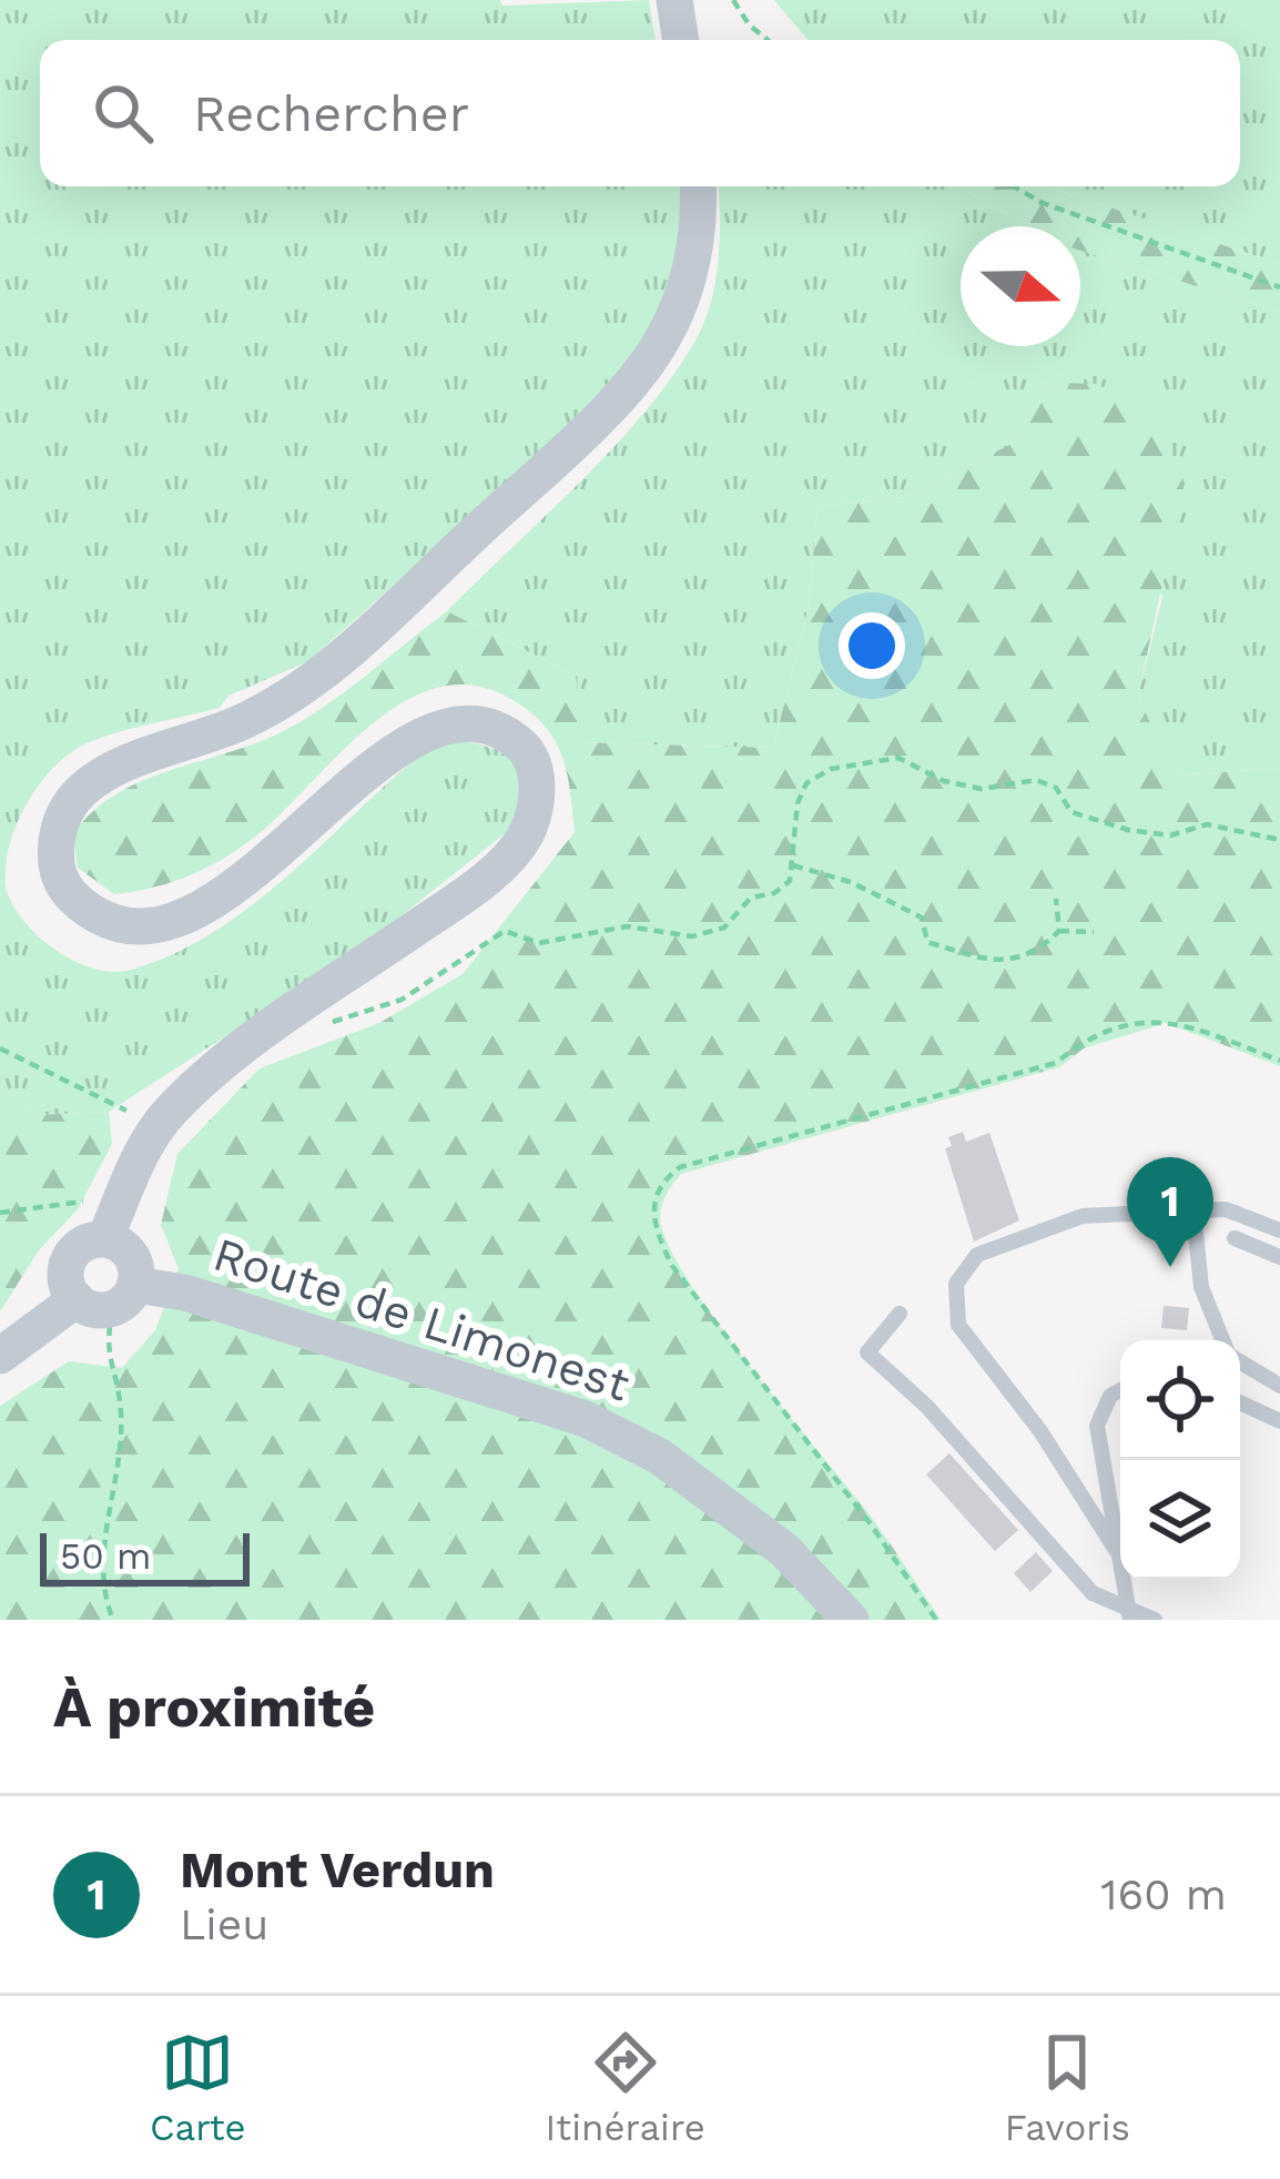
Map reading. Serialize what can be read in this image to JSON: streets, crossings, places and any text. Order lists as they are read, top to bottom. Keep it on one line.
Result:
{"streets":{"street":["Route de Limonest"]},"scale_bar":"50 m","north":"right","page":{"search":"Rechercher","pins":"1","scale":"50 m","heading":"À proximité","list":[{"mark":"1","name":"Mont Verdun","note":"Lieu","value":"160 m"}],"nav":["Carte","Itinéraire","Favoris"]}}
